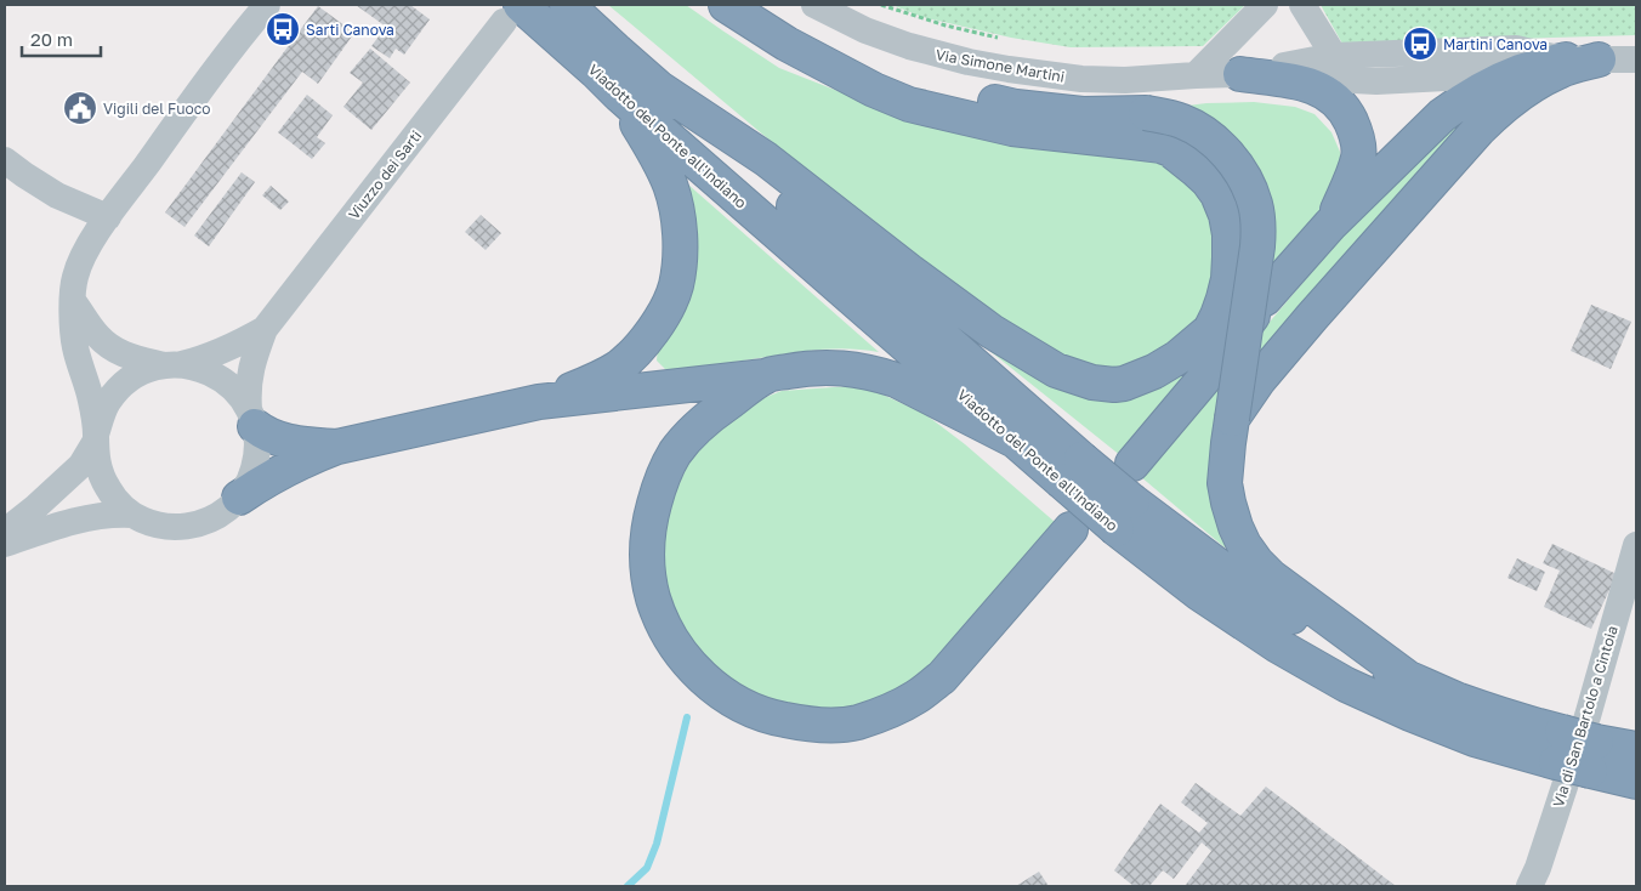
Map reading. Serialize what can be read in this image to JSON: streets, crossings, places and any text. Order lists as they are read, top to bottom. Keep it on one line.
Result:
{"streets":{"highway":["Viadotto del Ponte all'Indiano"],"street":["Via Simone Martini","Viuzzo dei Sarti","Via di San Bartolo a Cintoia"]},"crossings":[["Viadotto del Ponte all'Indiano","Viuzzo dei Sarti"],["Viadotto del Ponte all'Indiano","Via di San Bartolo a Cintoia"]],"places":{"bus stop":["Sarti Canova","Martini Canova"],"public building":["Vigili del Fuoco"]},"scale_bar":"20 m"}
